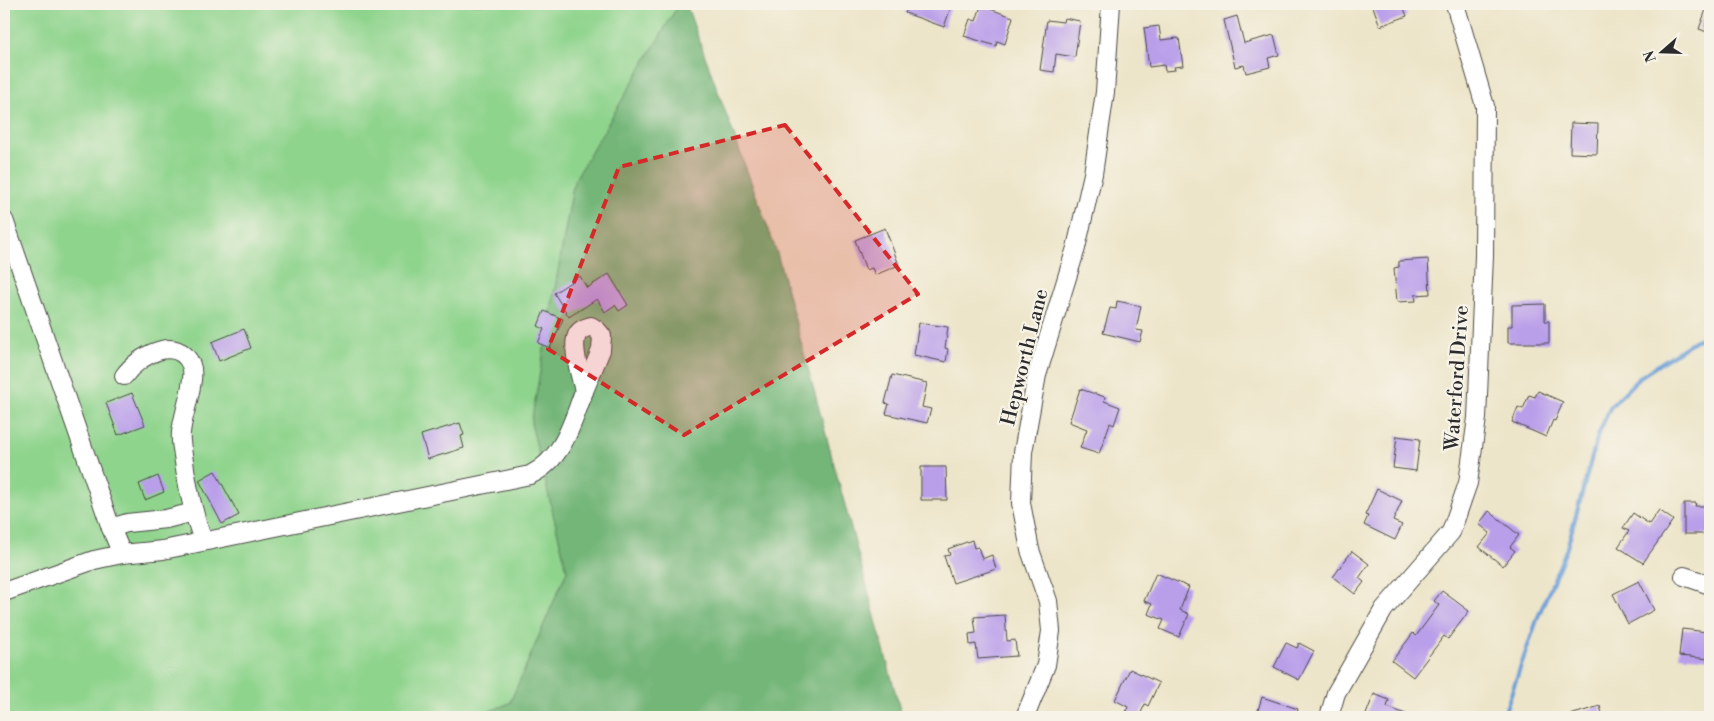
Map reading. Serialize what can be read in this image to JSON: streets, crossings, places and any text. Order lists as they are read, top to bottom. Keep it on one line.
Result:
{"streets":{"street":["Hepworth Lane","Waterford Drive"]},"north":"left"}
